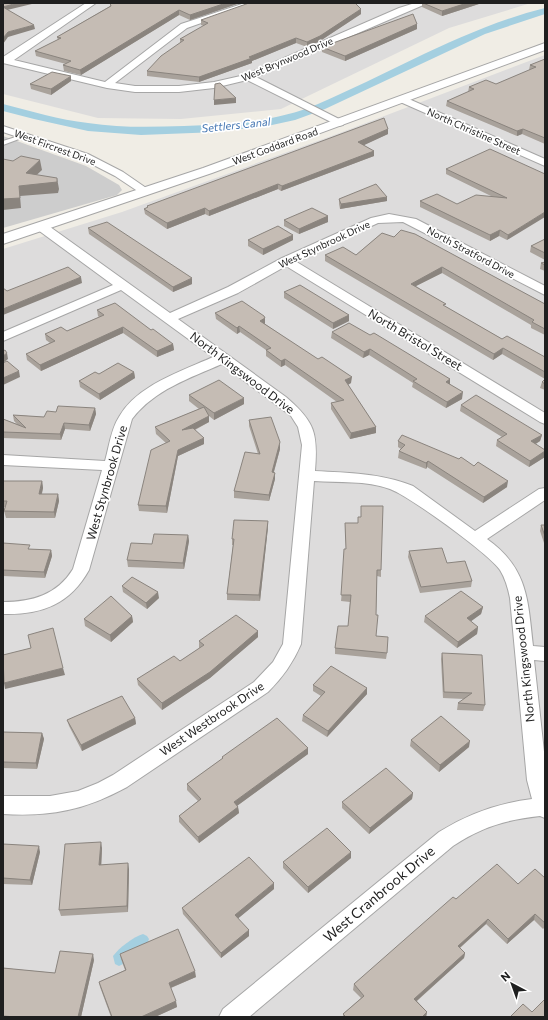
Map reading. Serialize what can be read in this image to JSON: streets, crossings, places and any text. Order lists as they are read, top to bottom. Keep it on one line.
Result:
{"streets":{"street":["West Brynwood Drive","North Christine Street","West Goddard Road","West Fircrest Drive","West Stynbrook Drive","North Stratford Drive","North Bristol Street","North Kingswood Drive","West Westbrook Drive","West Cranbrook Drive"]},"crossings":[["North Christine Street","West Goddard Road"],["West Goddard Road","West Fircrest Drive"],["West Goddard Road","North Kingswood Drive"],["West Stynbrook Drive","North Stratford Drive"],["West Stynbrook Drive","North Bristol Street"],["West Stynbrook Drive","North Kingswood Drive"],["North Kingswood Drive","West Westbrook Drive"],["North Kingswood Drive","West Cranbrook Drive"]],"water":["Settlers Canal"],"north":"top left"}
